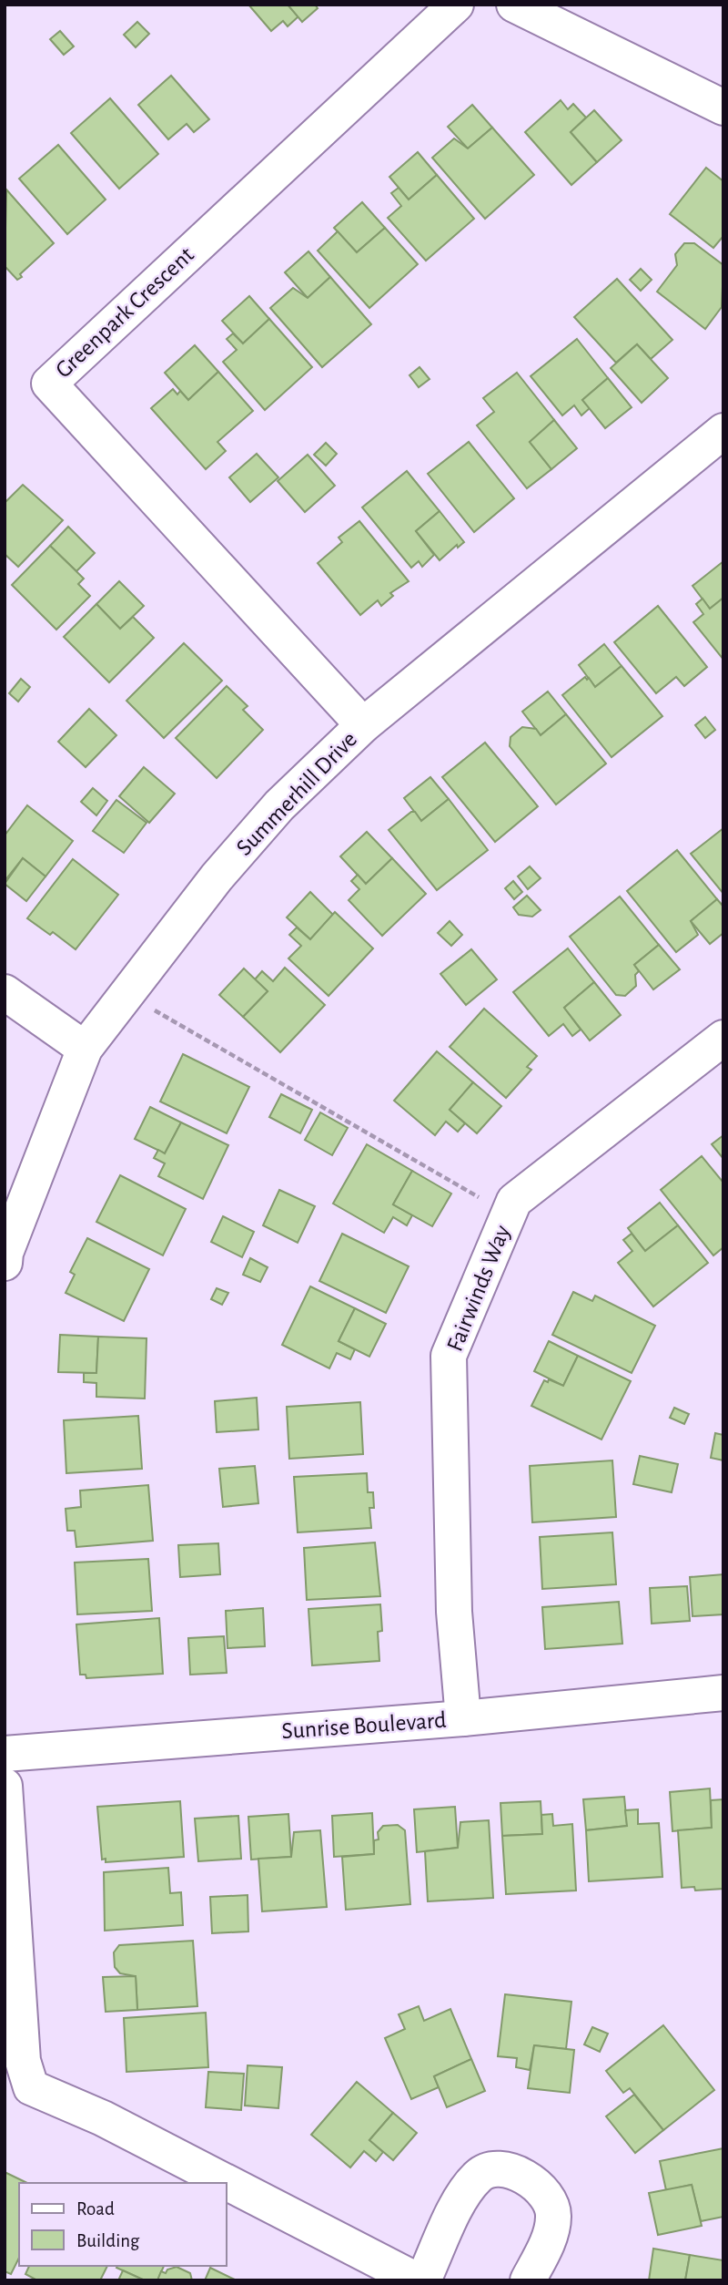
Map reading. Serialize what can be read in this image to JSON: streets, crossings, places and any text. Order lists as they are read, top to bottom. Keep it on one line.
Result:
{"streets":{"street":["Greenpark Crescent","Summerhill Drive","Fairwinds Way","Sunrise Boulevard"]},"crossings":[["Greenpark Crescent","Summerhill Drive"],["Fairwinds Way","Sunrise Boulevard"]],"legend":["Road","Building"]}
